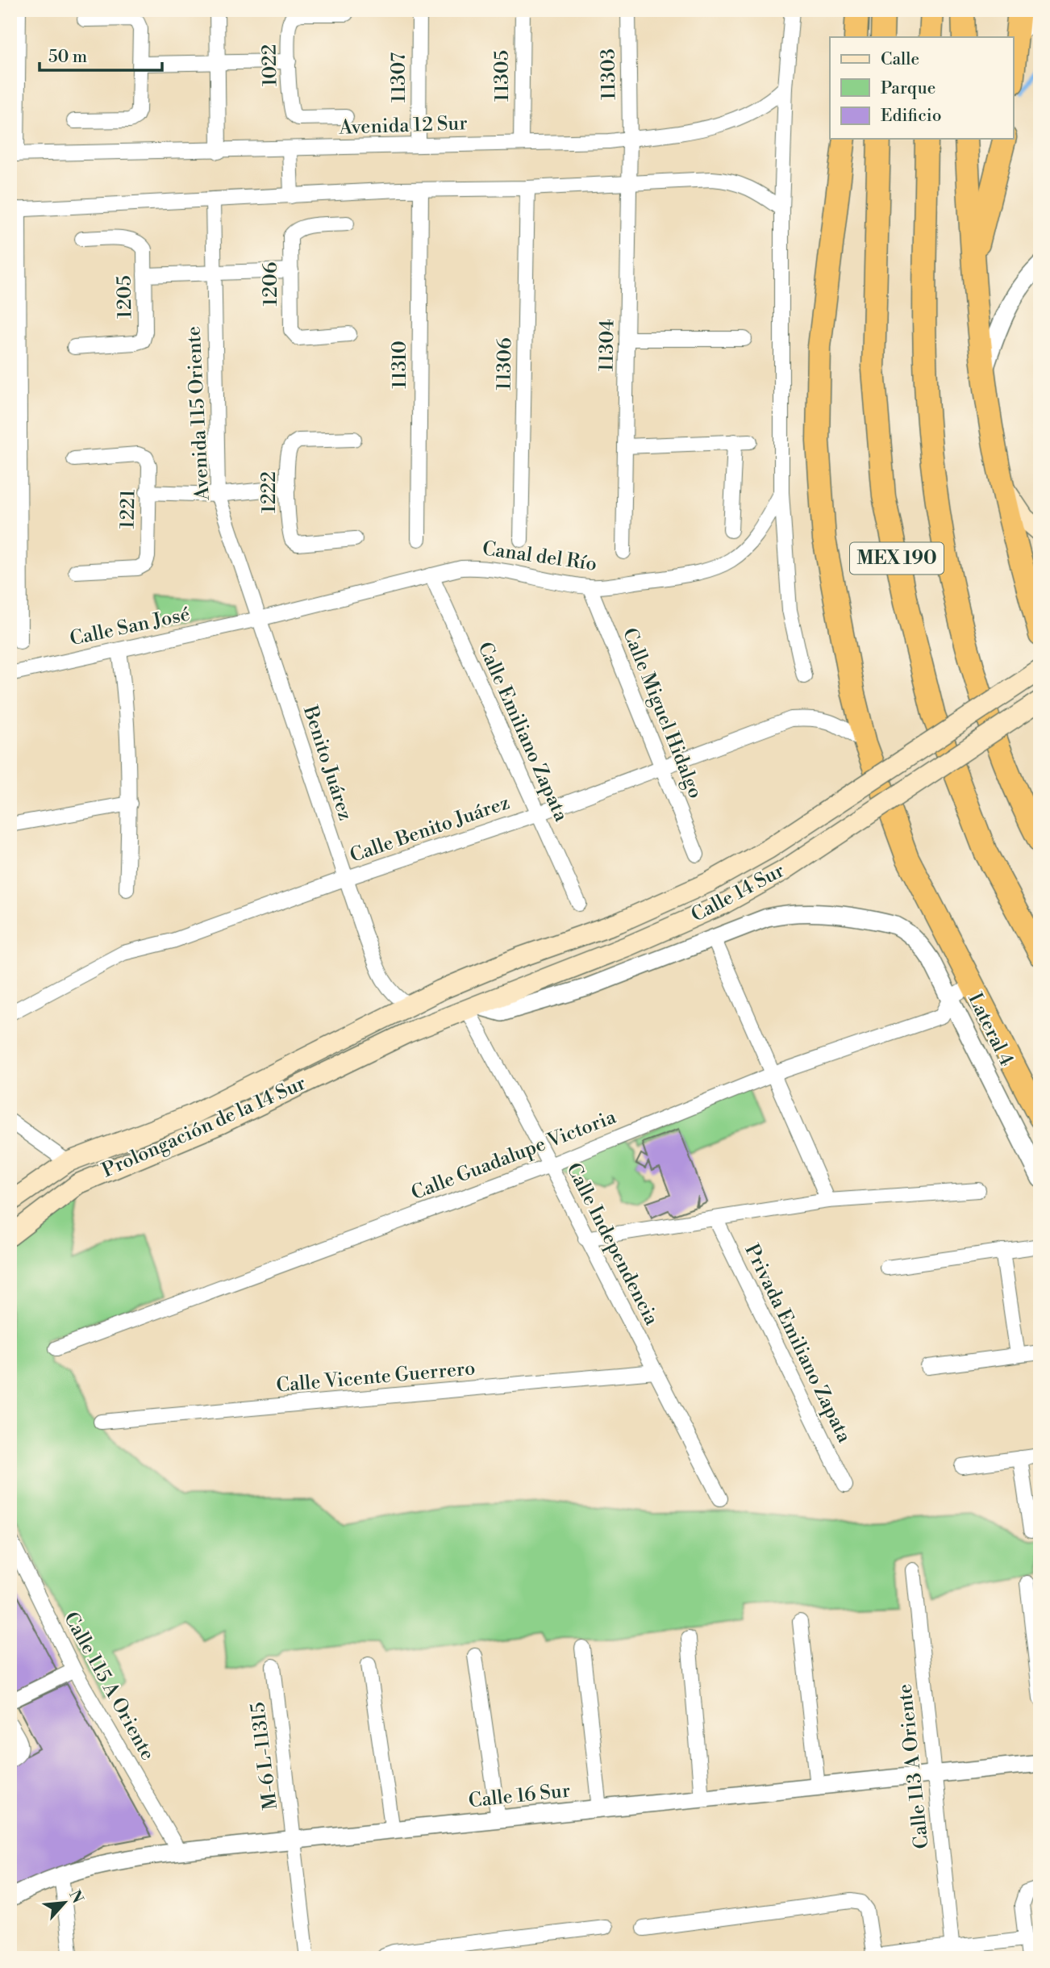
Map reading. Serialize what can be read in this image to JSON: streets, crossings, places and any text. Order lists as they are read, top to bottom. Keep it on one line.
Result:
{"streets":{"highway":["MEX 190"],"main road":["Calle 14 Sur","Prolongación de la 14 Sur"],"street":["1022","11303","11305","11307","Avenida 12 Sur","1206","1205","11304","11306","11310","Avenida 115 Oriente","1222","1221","Canal del Río","Calle San José","Calle Miguel Hidalgo","Calle Emiliano Zapata","Benito Juárez","Calle Benito Juárez","Lateral 4","Calle Guadalupe Victoria","Calle Independencia","Privada Emiliano Zapata","Calle Vicente Guerrero","Calle 115 A Oriente","M-6 L-11315","Calle 113 A Oriente","Calle 16 Sur"]},"crossings":[["11303","Avenida 12 Sur"],["11303","11304"],["11305","Avenida 12 Sur"],["11307","Avenida 12 Sur"],["Avenida 12 Sur","11304"],["Avenida 115 Oriente","Canal del Río"],["Avenida 115 Oriente","Calle San José"],["Avenida 115 Oriente","Benito Juárez"],["Canal del Río","Calle San José"],["Canal del Río","Calle Miguel Hidalgo"],["Canal del Río","Calle Emiliano Zapata"],["Canal del Río","Benito Juárez"],["Calle San José","Benito Juárez"],["Calle Miguel Hidalgo","Calle Benito Juárez"],["Calle Emiliano Zapata","Calle Benito Juárez"],["Benito Juárez","Calle Benito Juárez"],["Benito Juárez","Calle 14 Sur"],["Benito Juárez","Prolongación de la 14 Sur"],["Calle 14 Sur","Lateral 4"],["Calle 14 Sur","Prolongación de la 14 Sur"],["Calle 14 Sur","Calle Independencia"],["Lateral 4","Calle Guadalupe Victoria"],["Lateral 4","Calle Independencia"],["Calle Guadalupe Victoria","Calle Independencia"],["Calle Independencia","Calle Vicente Guerrero"],["Calle 115 A Oriente","Calle 16 Sur"],["M-6 L-11315","Calle 16 Sur"],["Calle 113 A Oriente","Calle 16 Sur"]],"legend":["Calle","Parque","Edificio"],"scale_bar":"50 m","north":"top right"}
